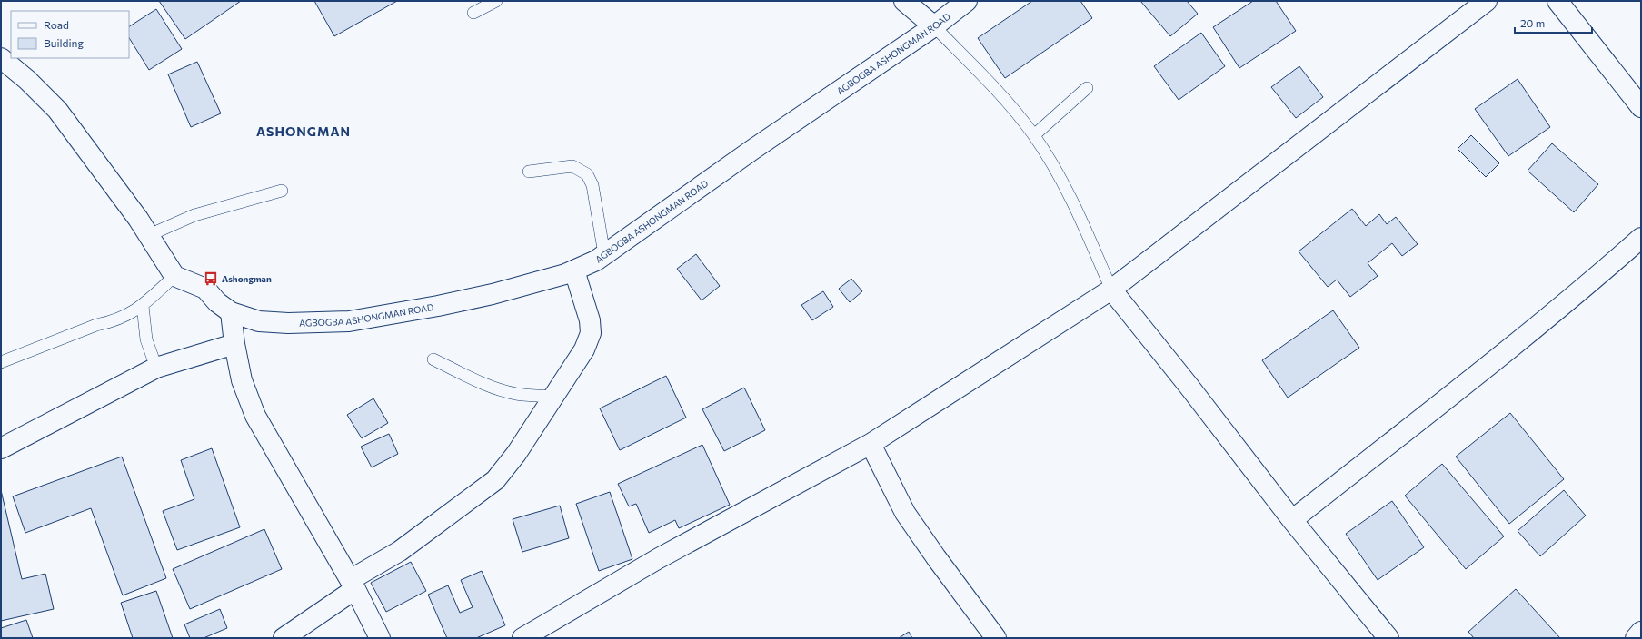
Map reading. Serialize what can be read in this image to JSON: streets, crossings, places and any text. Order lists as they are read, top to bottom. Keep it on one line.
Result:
{"streets":{"street":["AGBOGBA ASHONGMAN ROAD"]},"districts":["ASHONGMAN"],"places":{"bus stop":["Ashongman"]},"legend":["Road","Building"],"scale_bar":"20 m"}
